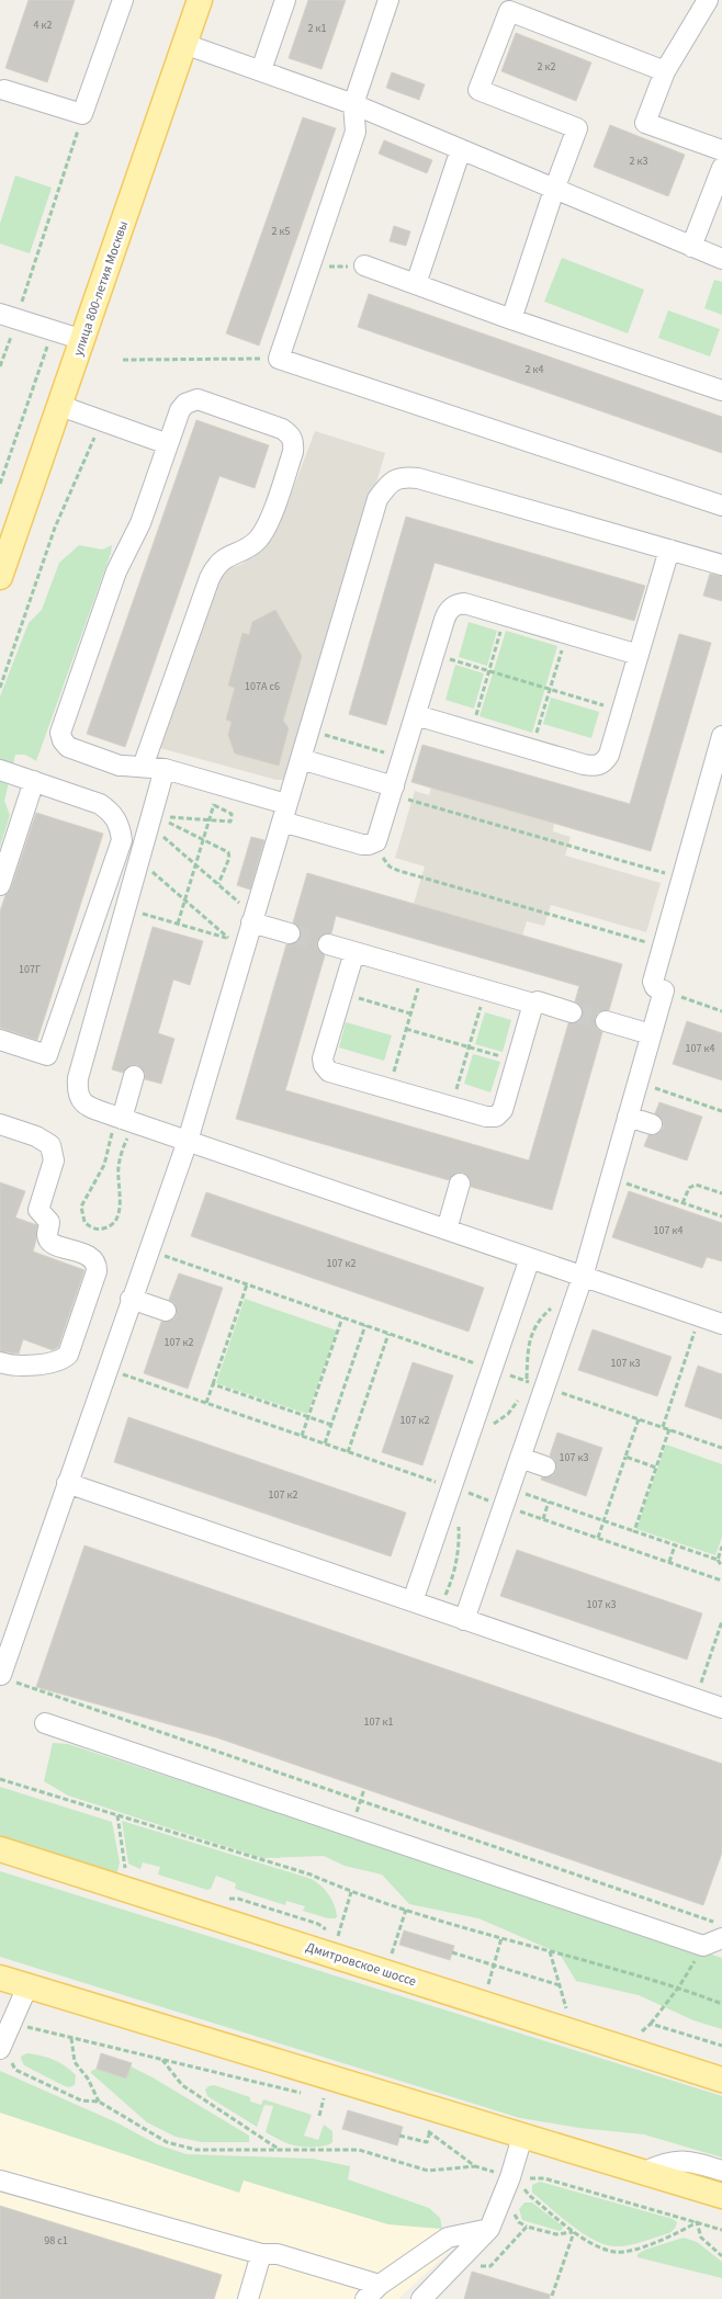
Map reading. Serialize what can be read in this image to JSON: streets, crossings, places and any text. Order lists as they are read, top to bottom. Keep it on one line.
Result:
{"streets":{"main road":["улица 800-летия Москвы","Дмитровское шоссе"]},"house_numbers":["4 к2","2 к1","2 к2","2 к3","2 к5","2 к4","107А с6","107Г","107 к4","107 к4","107 к2","107 к2","107 к3","107 к2","107 к3","107 к2","107 к3","107 к1","98 с1"]}
